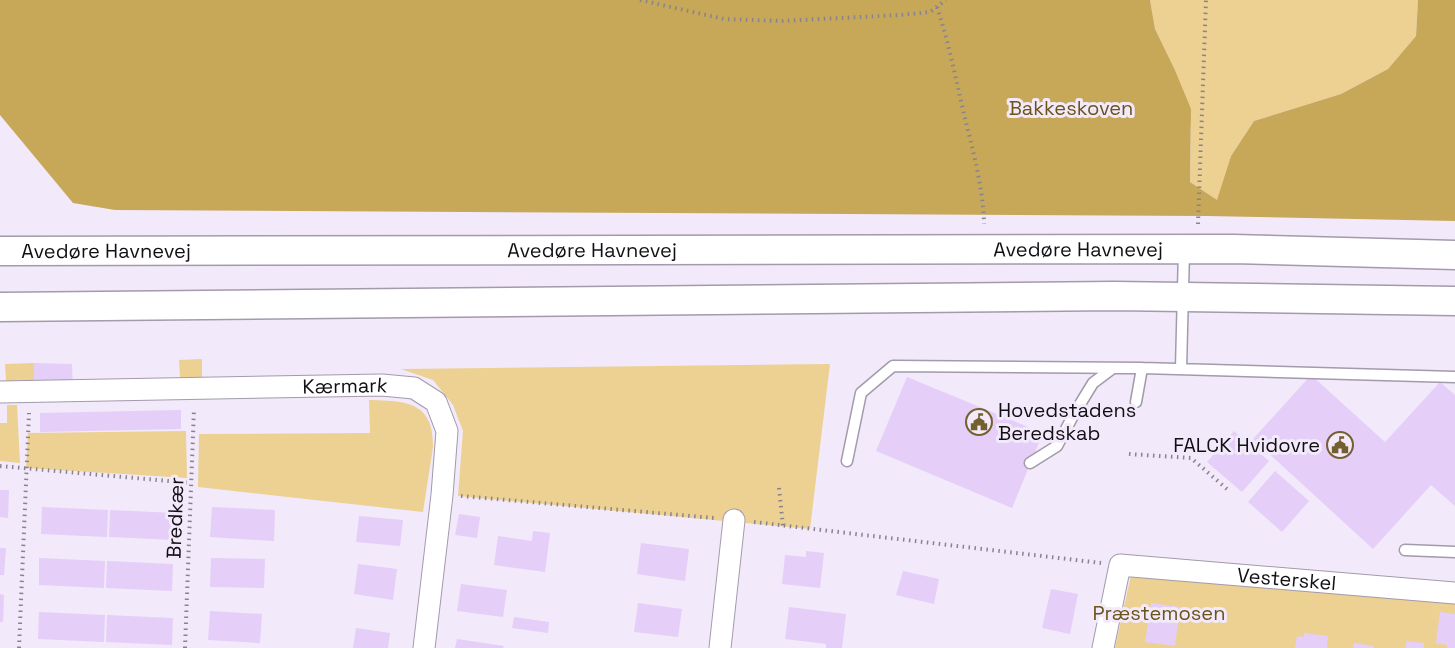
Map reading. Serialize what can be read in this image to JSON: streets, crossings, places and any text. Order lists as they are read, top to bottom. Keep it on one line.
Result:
{"streets":{"street":["Avedøre Havnevej","Kærmark","Vesterskel"],"path":["Bredkær"]},"crossings":[["Kærmark","Bredkær"]],"parks":["Bakkeskoven","Præstemosen"],"places":{"public building":["Hovedstadens Beredskab","FALCK Hvidovre"]}}
